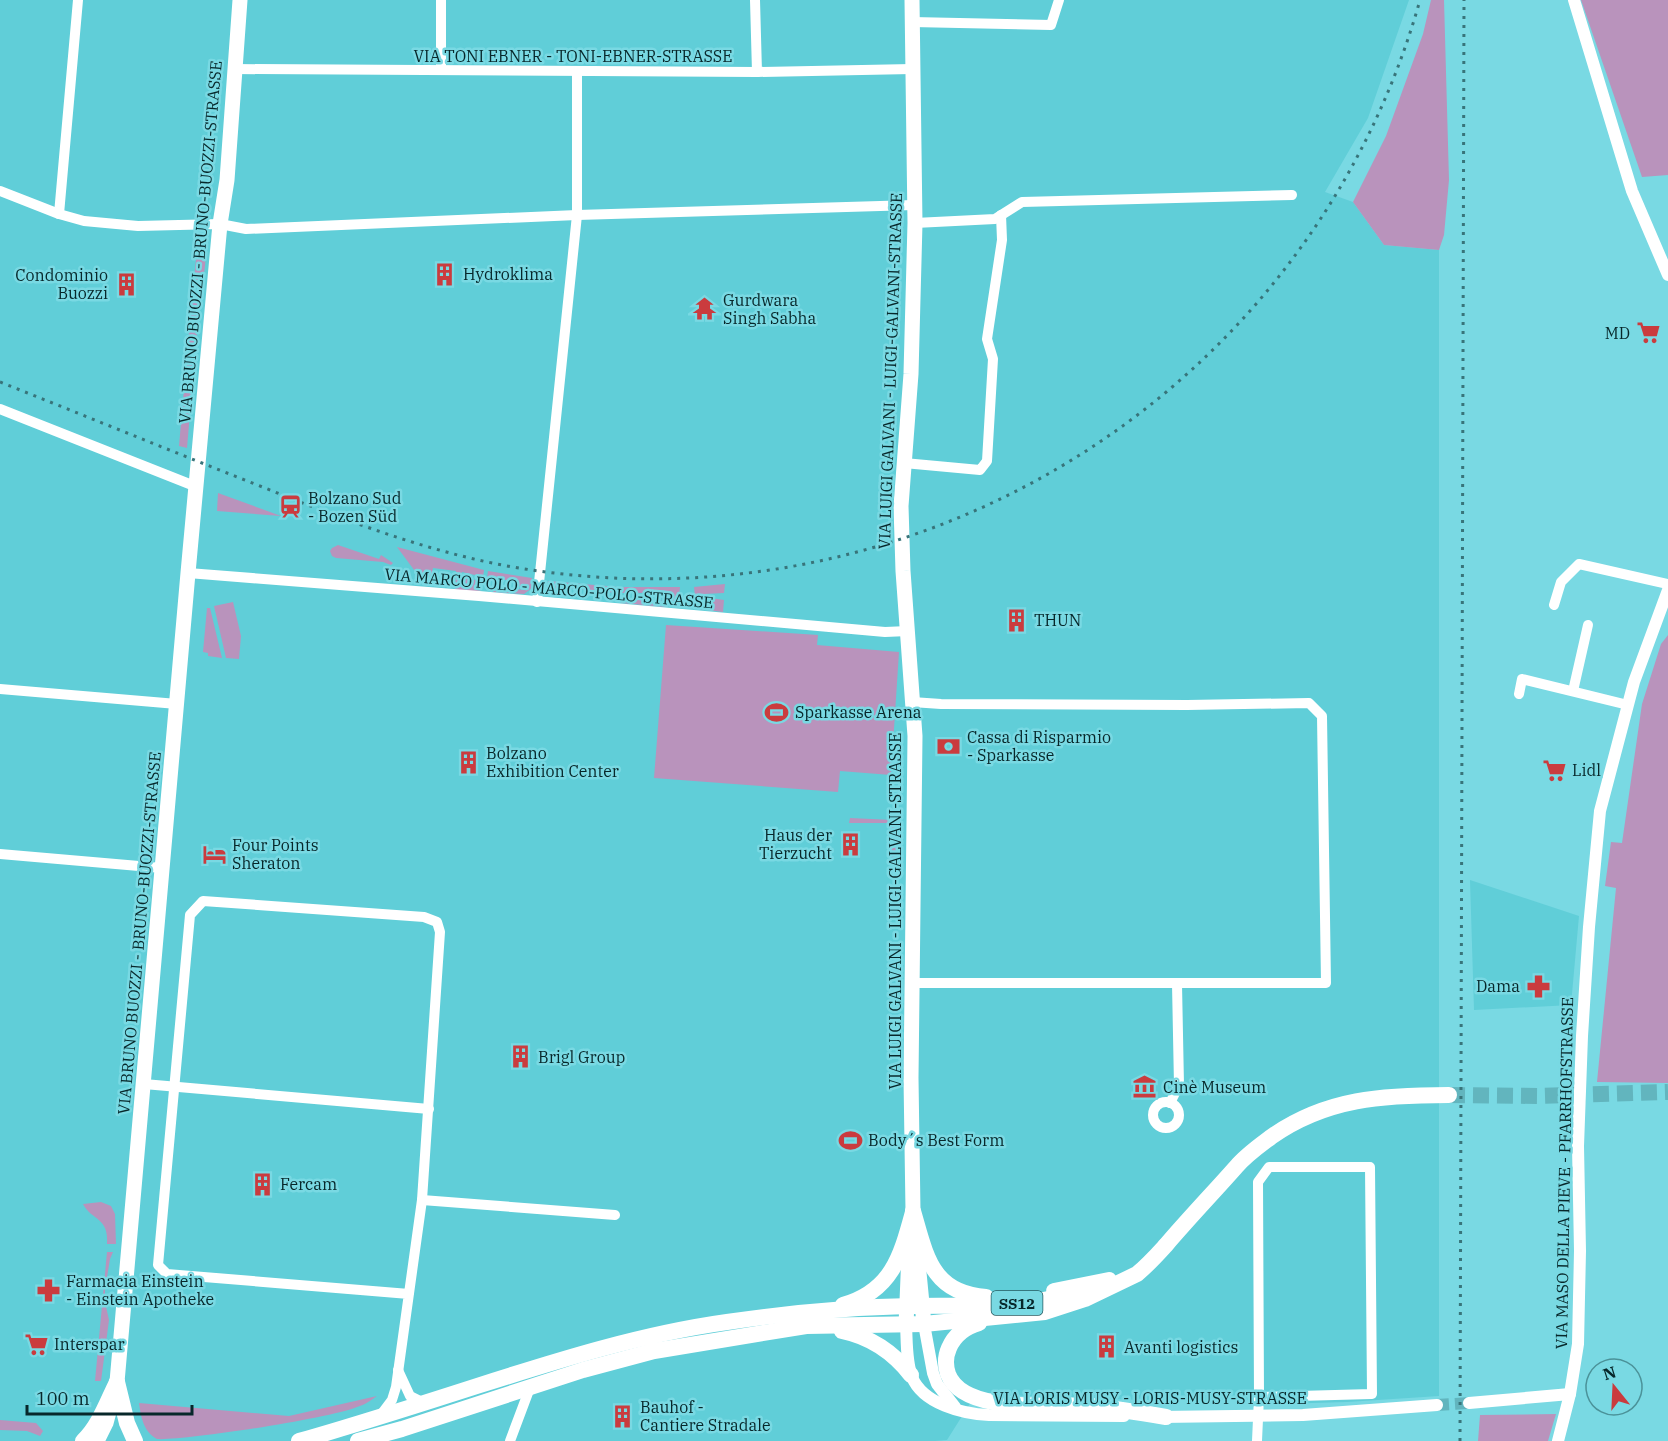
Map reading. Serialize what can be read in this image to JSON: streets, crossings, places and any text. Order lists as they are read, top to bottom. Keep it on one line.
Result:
{"streets":{"main road":["VIA BRUNO BUOZZI - BRUNO-BUOZZI-STRASSE","VIA LUIGI GALVANI - LUIGI-GALVANI-STRASSE","SS12"],"street":["VIA TONI EBNER - TONI-EBNER-STRASSE","VIA MARCO POLO - MARCO-POLO-STRASSE","VIA MASO DELLA PIEVE - PFARRHOFSTRASSE","VIA LORIS MUSY - LORIS-MUSY-STRASSE"]},"crossings":[["VIA TONI EBNER - TONI-EBNER-STRASSE","VIA BRUNO BUOZZI - BRUNO-BUOZZI-STRASSE"],["VIA TONI EBNER - TONI-EBNER-STRASSE","VIA LUIGI GALVANI - LUIGI-GALVANI-STRASSE"],["VIA BRUNO BUOZZI - BRUNO-BUOZZI-STRASSE","VIA MARCO POLO - MARCO-POLO-STRASSE"],["VIA LUIGI GALVANI - LUIGI-GALVANI-STRASSE","VIA MARCO POLO - MARCO-POLO-STRASSE"],["VIA LUIGI GALVANI - LUIGI-GALVANI-STRASSE","SS12"]],"places":{"building":["Hydroklima","Condominio Buozzi","THUN","Bolzano Exhibition Center","Haus der Tierzucht","Brigl Group","Fercam","Avanti logistics","Bauhof - Cantiere Stradale"],"temple":["Gurdwara Singh Sabha"],"supermarket":["MD","Lidl","Interspar"],"station":["Bolzano Sud - Bozen Süd"],"sports":["Sparkasse Arena","Body´s Best Form"],"bank":["Cassa di Risparmio - Sparkasse"],"hotel":["Four Points Sheraton"],"pharmacy":["Dama","Farmacia Einstein - Einstein Apotheke"],"museum":["Cinè Museum"]},"scale_bar":"100 m","north":"top"}
